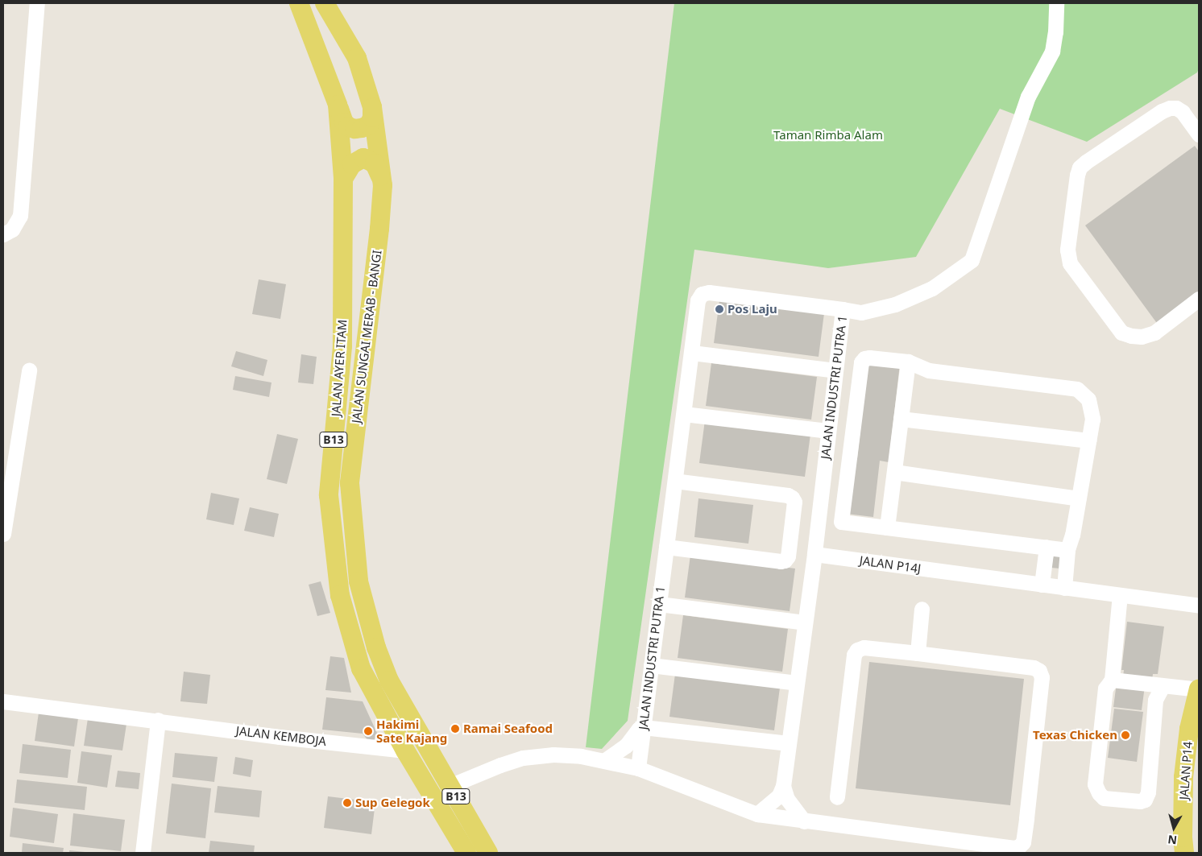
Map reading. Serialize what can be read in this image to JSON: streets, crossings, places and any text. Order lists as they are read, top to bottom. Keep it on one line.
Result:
{"streets":{"main road":["JALAN SUNGAI MERAB - BANGI","JALAN AYER ITAM","B13","JALAN P14"],"street":["JALAN INDUSTRI PUTRA 1","JALAN P14J","JALAN KEMBOJA"]},"crossings":[["JALAN SUNGAI MERAB - BANGI","B13"],["JALAN AYER ITAM","JALAN KEMBOJA"],["JALAN INDUSTRI PUTRA 1","JALAN P14J"]],"parks":["Taman Rimba Alam"],"places":["Pos Laju","Ramai Seafood","Hakimi Sate Kajang","Texas Chicken","Sup Gelegok"],"north":"bottom"}
